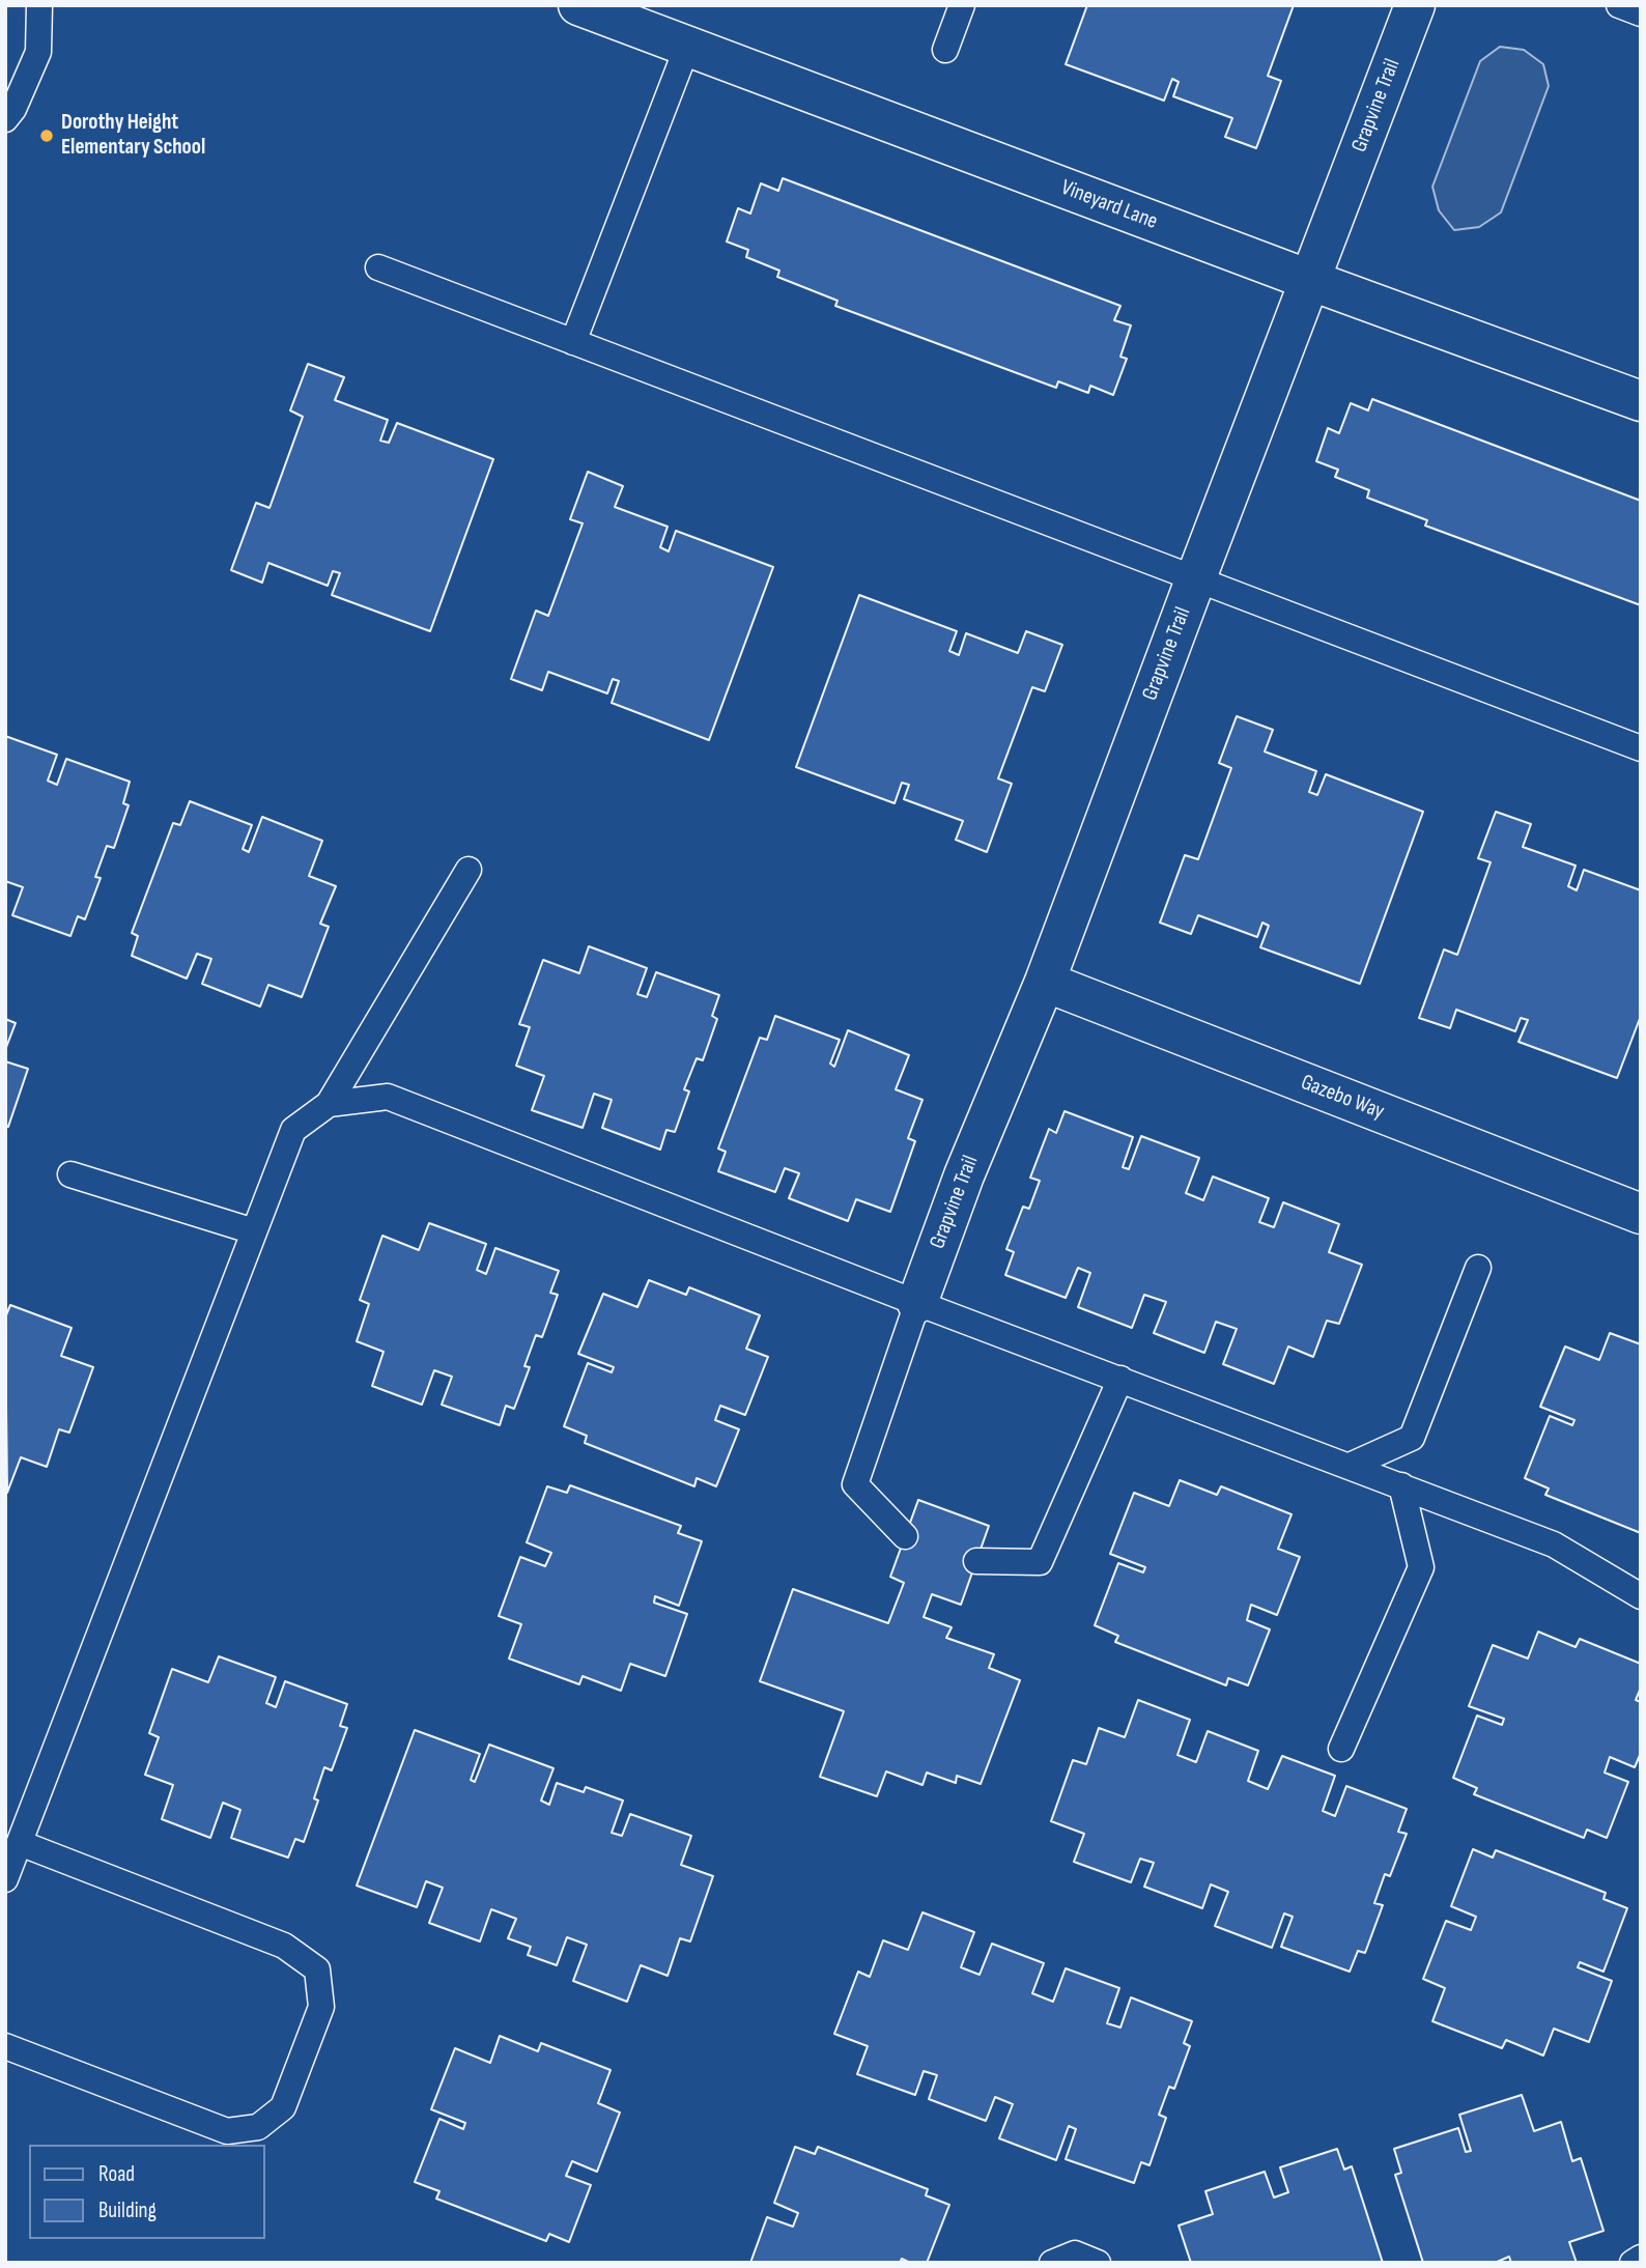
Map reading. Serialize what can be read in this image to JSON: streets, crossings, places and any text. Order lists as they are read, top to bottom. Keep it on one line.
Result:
{"streets":{"street":["Grapvine Trail","Vineyard Lane","Gazebo Way"]},"crossings":[["Grapvine Trail","Vineyard Lane"],["Grapvine Trail","Gazebo Way"]],"places":["Dorothy Height Elementary School"],"legend":["Road","Building"]}
